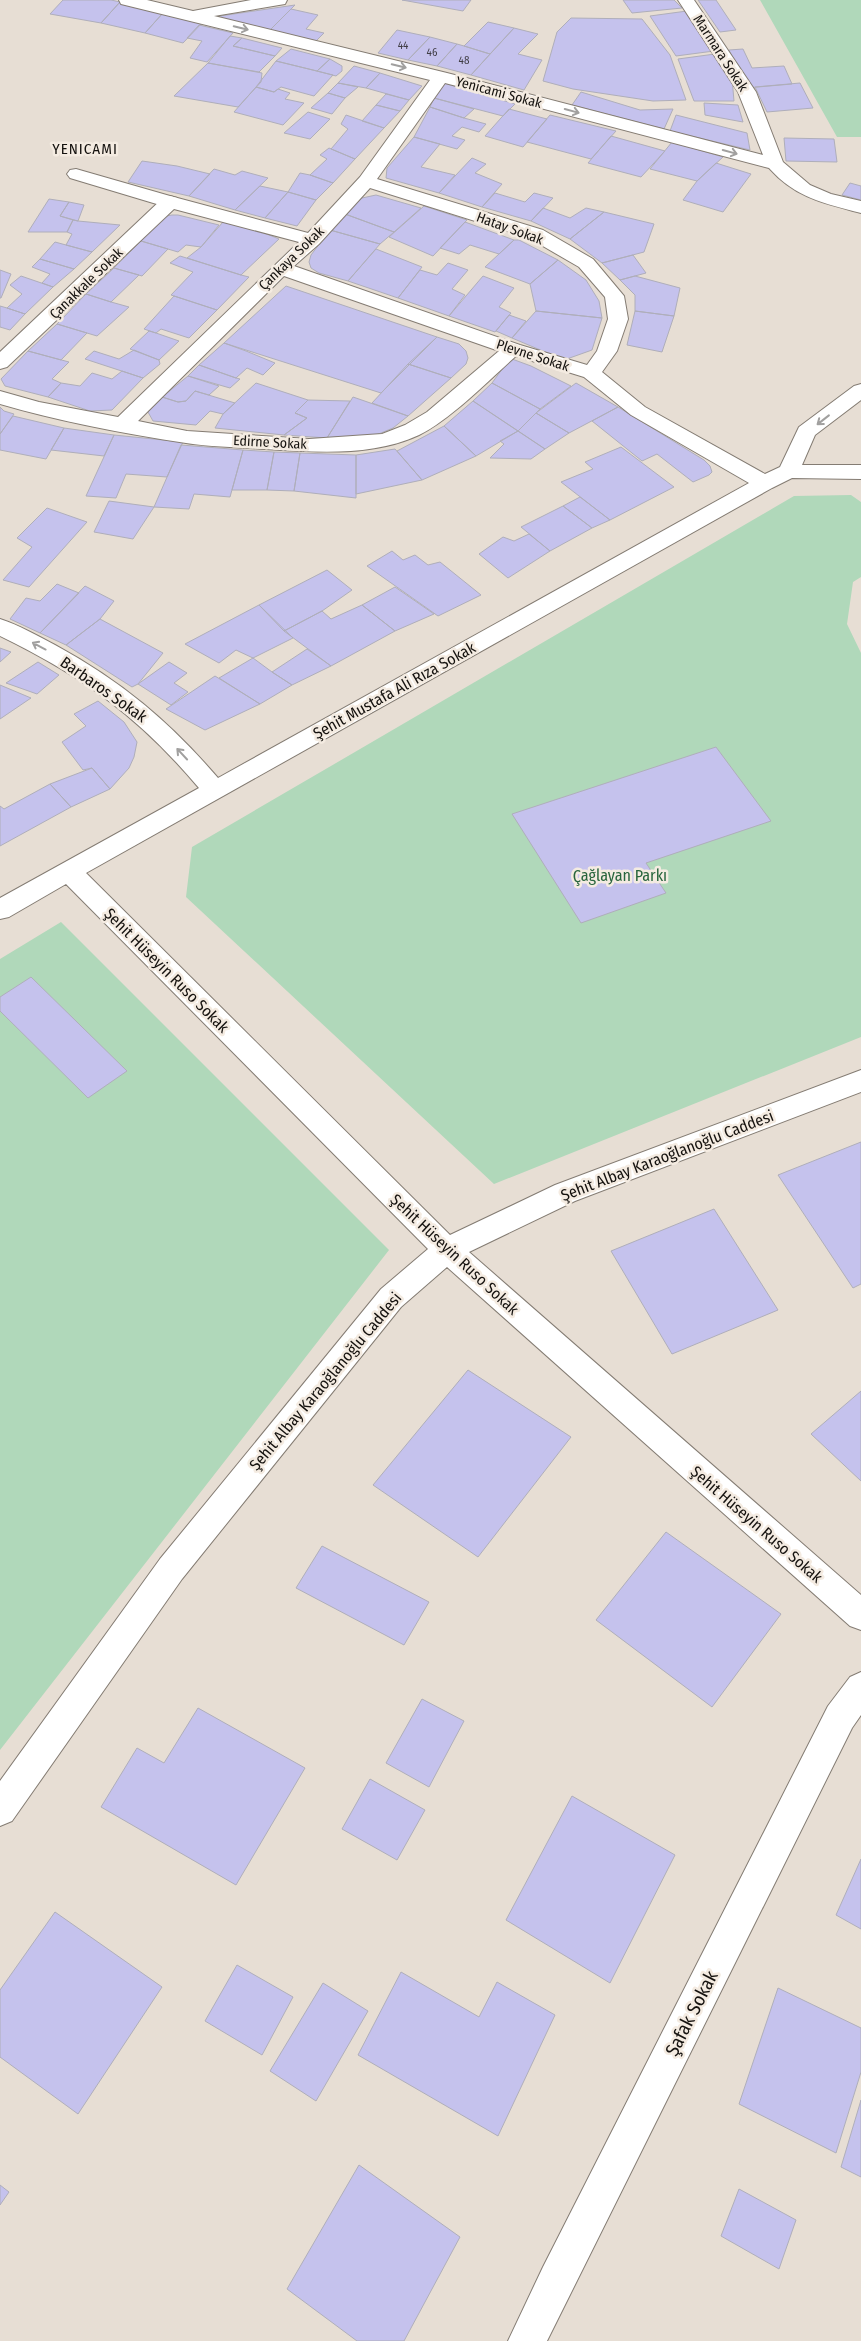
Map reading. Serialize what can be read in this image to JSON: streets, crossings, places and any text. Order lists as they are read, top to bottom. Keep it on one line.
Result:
{"streets":{"street":["Marmara Sokak","Yenicami Sokak","Hatay Sokak","Çankaya Sokak","Çanakkale Sokak","Plevne Sokak","Edirne Sokak","Barbaros Sokak","Şehit Mustafa Ali Rıza Sokak","Şehit Hüseyin Ruso Sokak","Şehit Albay Karaoğlanoğlu Caddesi","Şafak Sokak"]},"crossings":[["Marmara Sokak","Yenicami Sokak"],["Yenicami Sokak","Çankaya Sokak"],["Hatay Sokak","Çankaya Sokak"],["Hatay Sokak","Plevne Sokak"],["Çankaya Sokak","Plevne Sokak"],["Çankaya Sokak","Edirne Sokak"],["Plevne Sokak","Edirne Sokak"],["Plevne Sokak","Şehit Mustafa Ali Rıza Sokak"],["Barbaros Sokak","Şehit Mustafa Ali Rıza Sokak"],["Şehit Mustafa Ali Rıza Sokak","Şehit Hüseyin Ruso Sokak"],["Şehit Hüseyin Ruso Sokak","Şehit Albay Karaoğlanoğlu Caddesi"]],"one_way":["Barbaros Sokak"],"districts":["YENICAMI"],"parks":["Çağlayan Parkı"],"house_numbers":["44","46","48"]}
